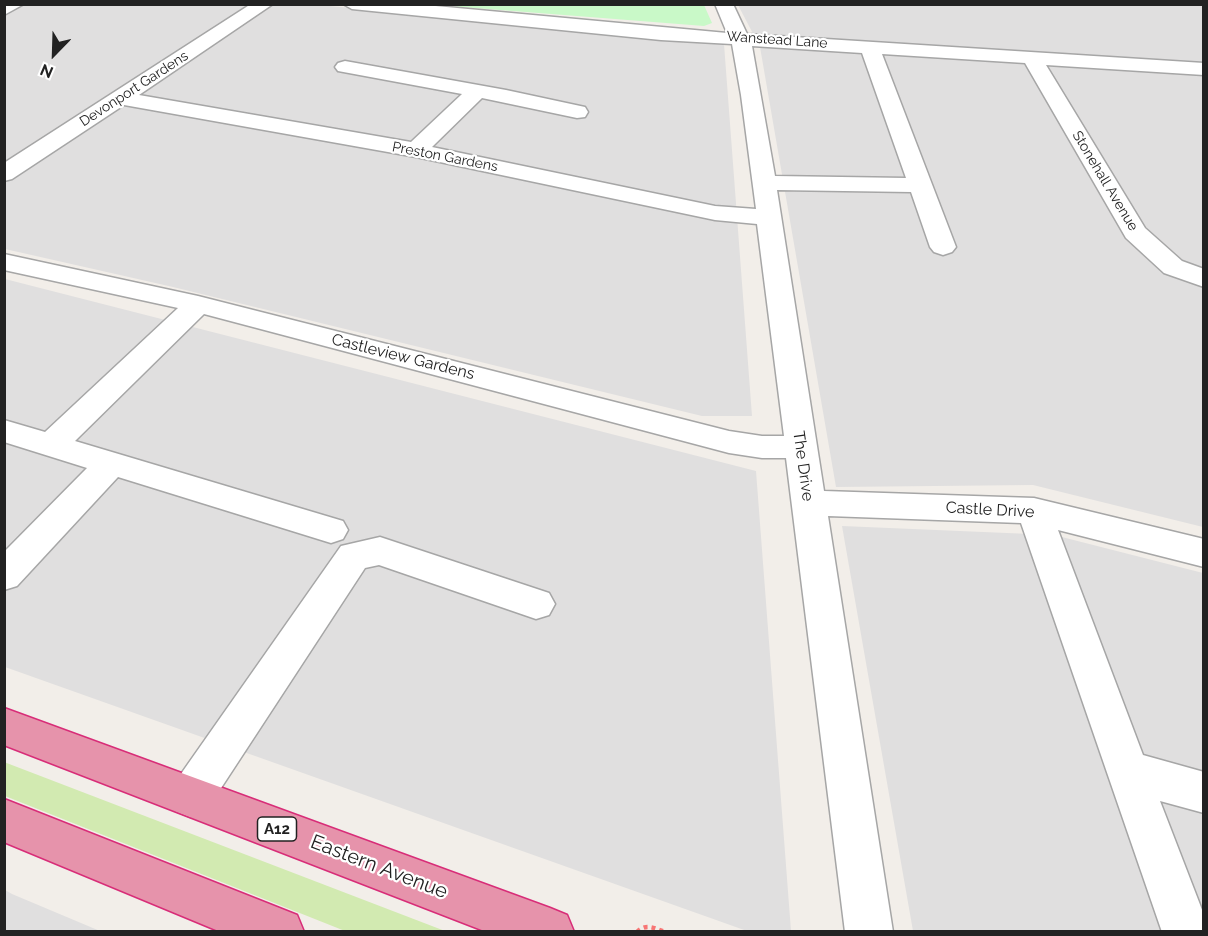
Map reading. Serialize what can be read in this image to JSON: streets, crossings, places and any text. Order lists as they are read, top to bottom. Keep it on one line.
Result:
{"streets":{"highway":["A12","Eastern Avenue"],"street":["Wanstead Lane","Devonport Gardens","Preston Gardens","Stonehall Avenue","Castleview Gardens","The Drive","Castle Drive"]},"crossings":[["Wanstead Lane","Stonehall Avenue"],["Wanstead Lane","The Drive"],["Devonport Gardens","Preston Gardens"],["Preston Gardens","The Drive"],["Castleview Gardens","The Drive"],["The Drive","Castle Drive"]],"north":"bottom left"}
